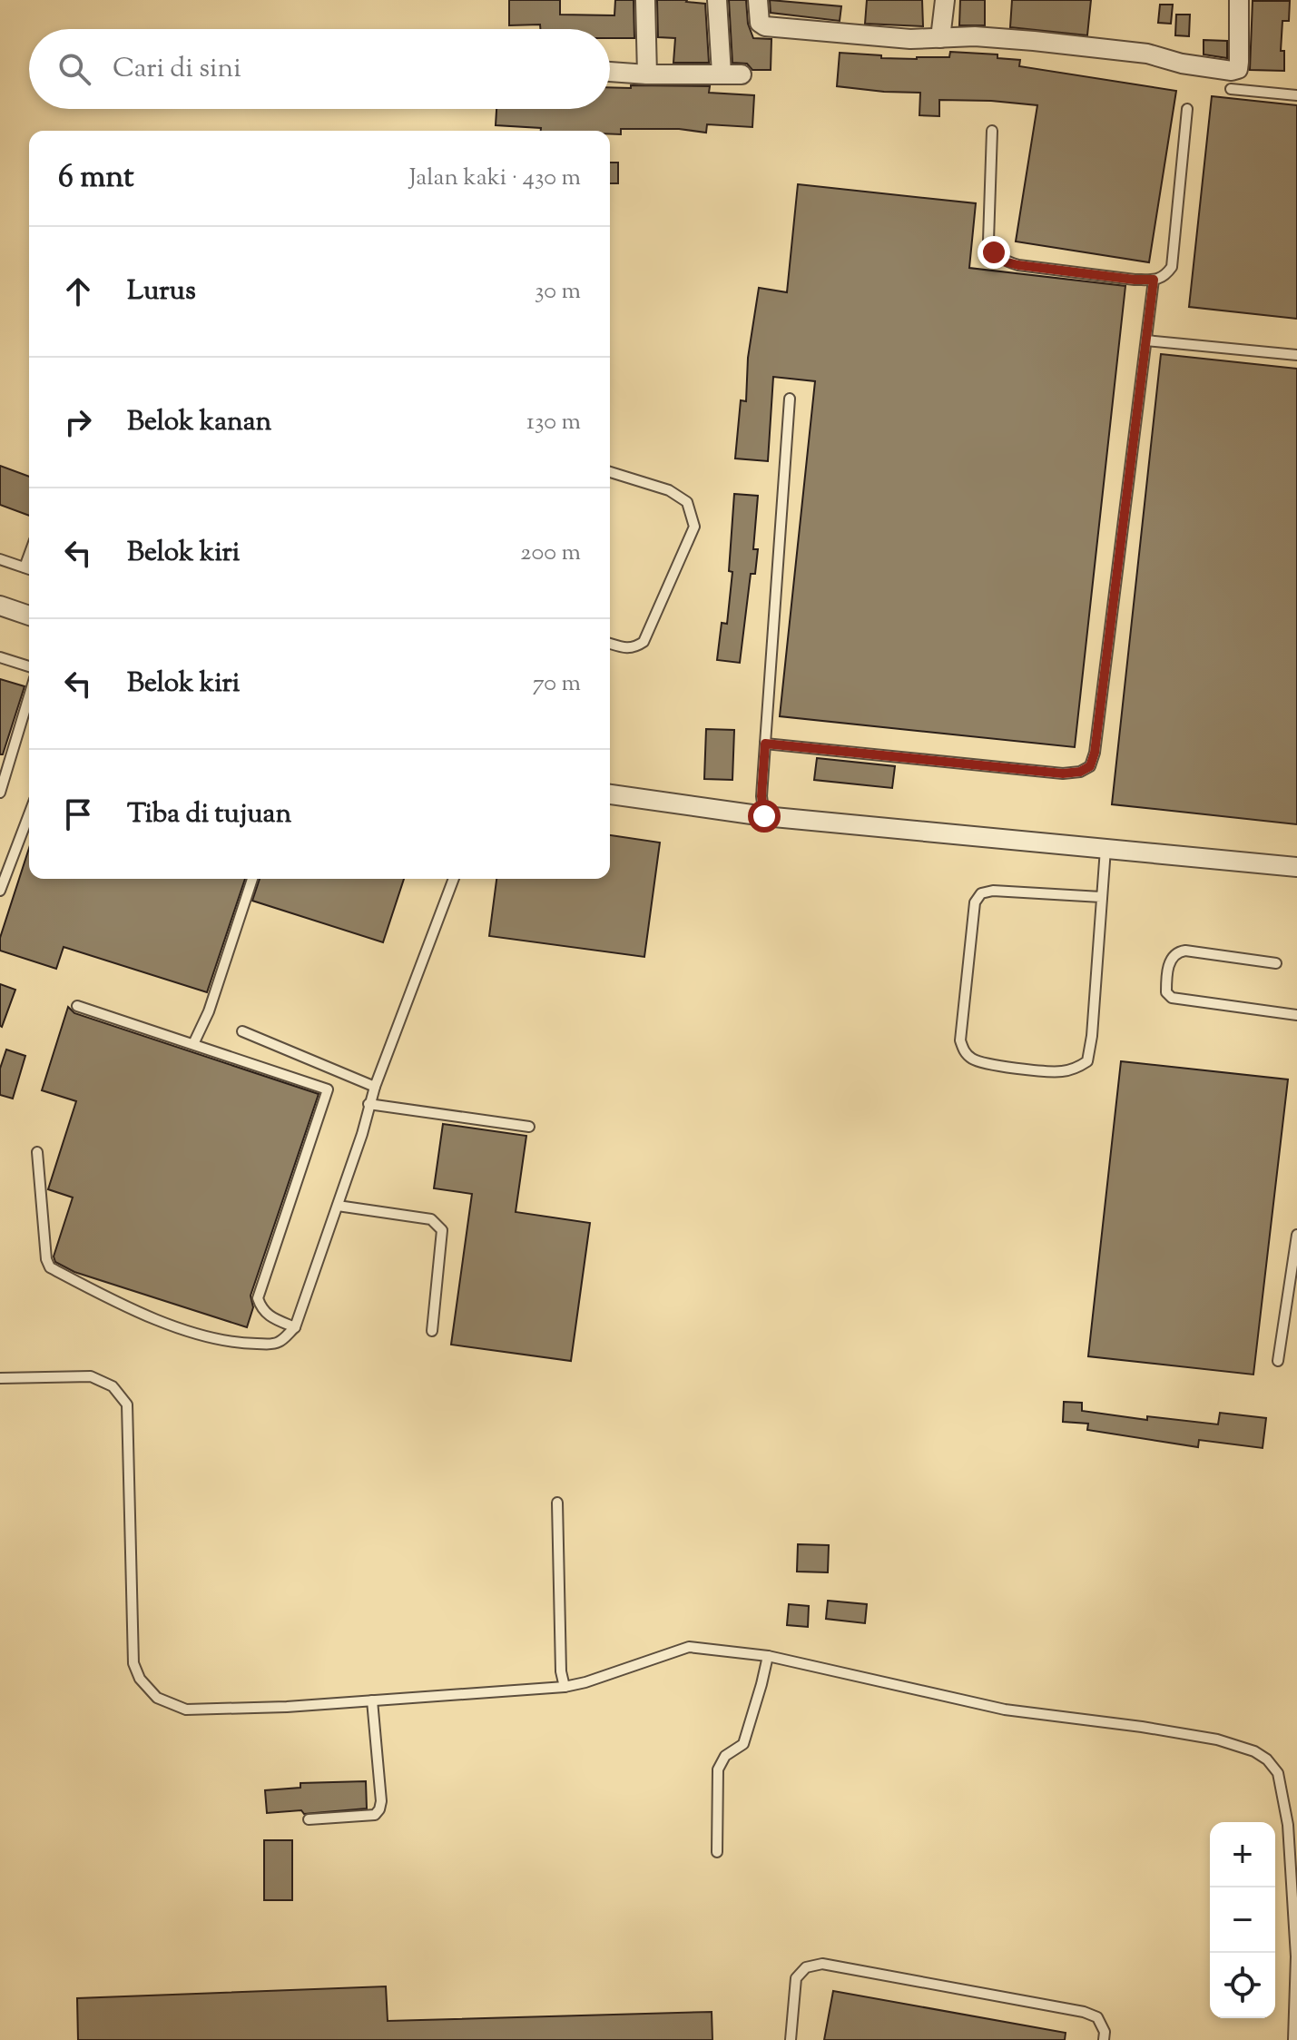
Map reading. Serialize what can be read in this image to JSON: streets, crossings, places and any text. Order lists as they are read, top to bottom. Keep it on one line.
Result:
{"page":{"search":"Cari di sini","heading":["6 mnt","Jalan kaki · 430 m"],"list":[["Lurus","30 m"],["Belok kanan","130 m"],["Belok kiri","200 m"],["Belok kiri","70 m"],"Tiba di tujuan"],"map_buttons":["+","−"]}}
